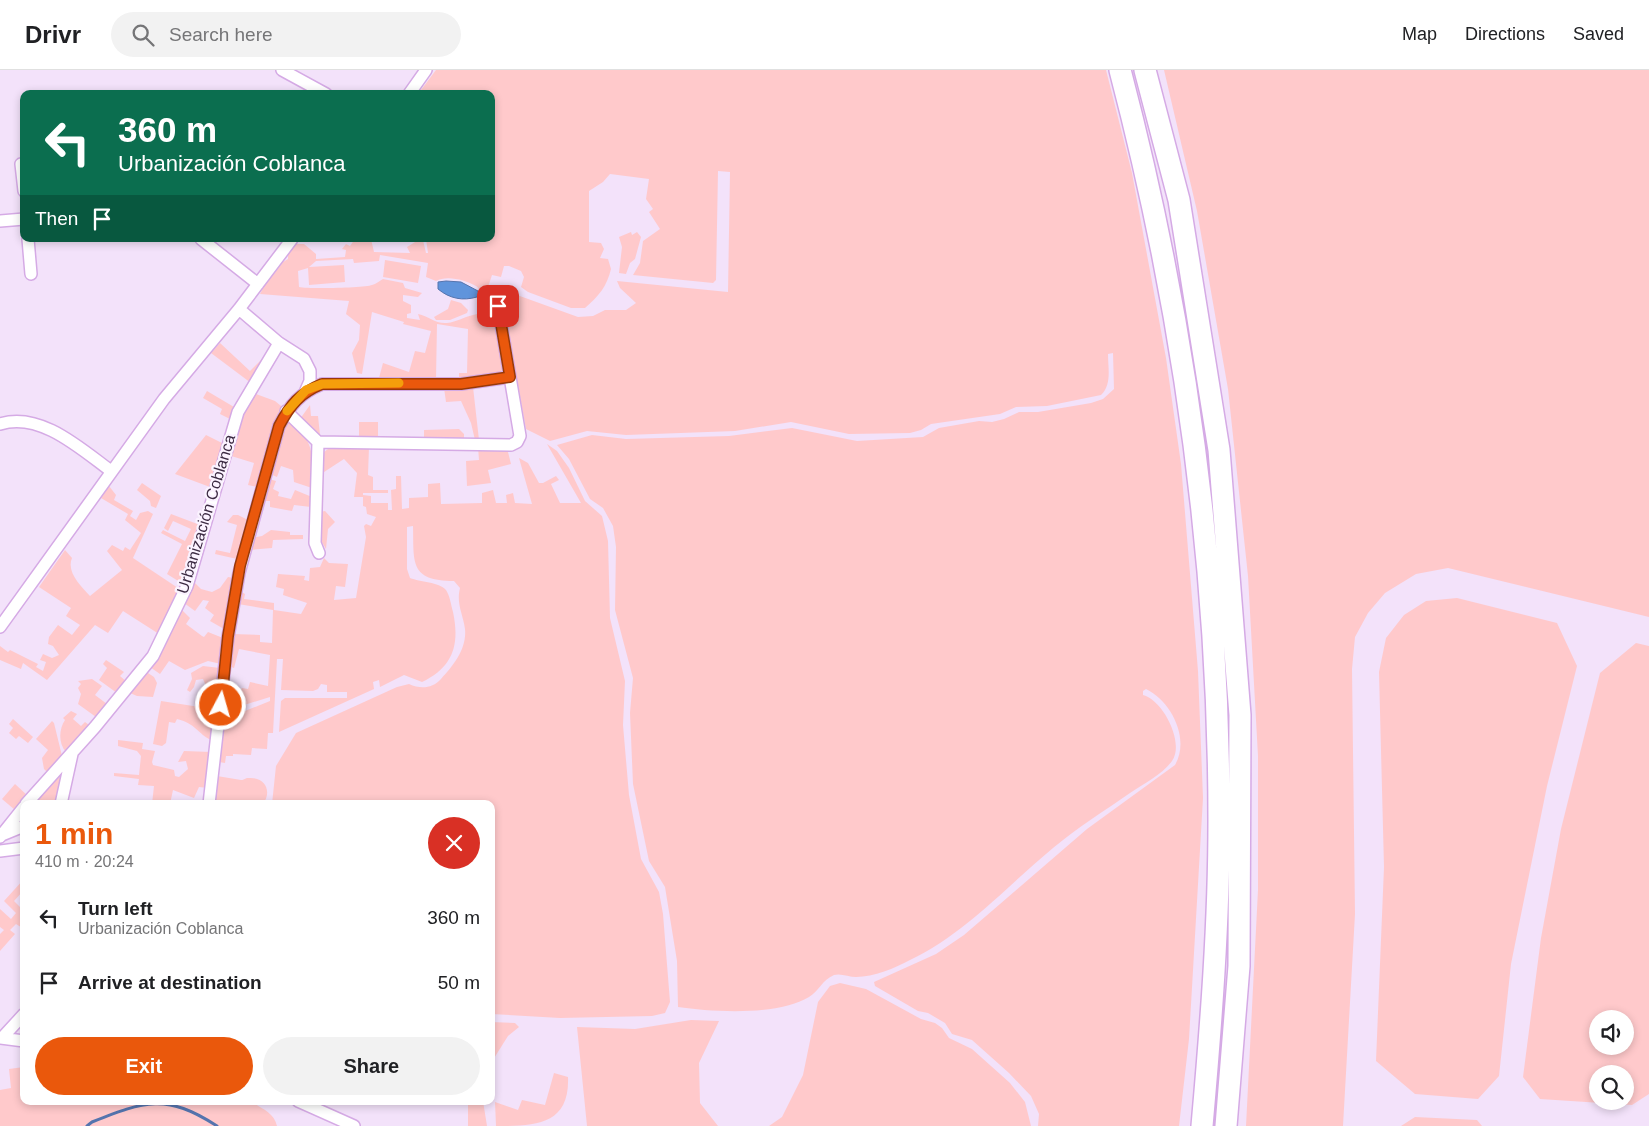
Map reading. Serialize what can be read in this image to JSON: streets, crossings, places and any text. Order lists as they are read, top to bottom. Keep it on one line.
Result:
{"streets":{"street":["Urbanización Coblanca"]},"page":{"header":"Drivr","search":"Search here","nav":["Map","Directions","Saved"],"turn":["360 m","Urbanización Coblanca"],"then":"Then","heading":["1 min","410 m · 20:24"],"list":[{"name":"Turn left","note":"Urbanización Coblanca","value":"360 m"},{"name":"Arrive at destination","value":"50 m"}],"buttons":["Exit","Share"]}}
